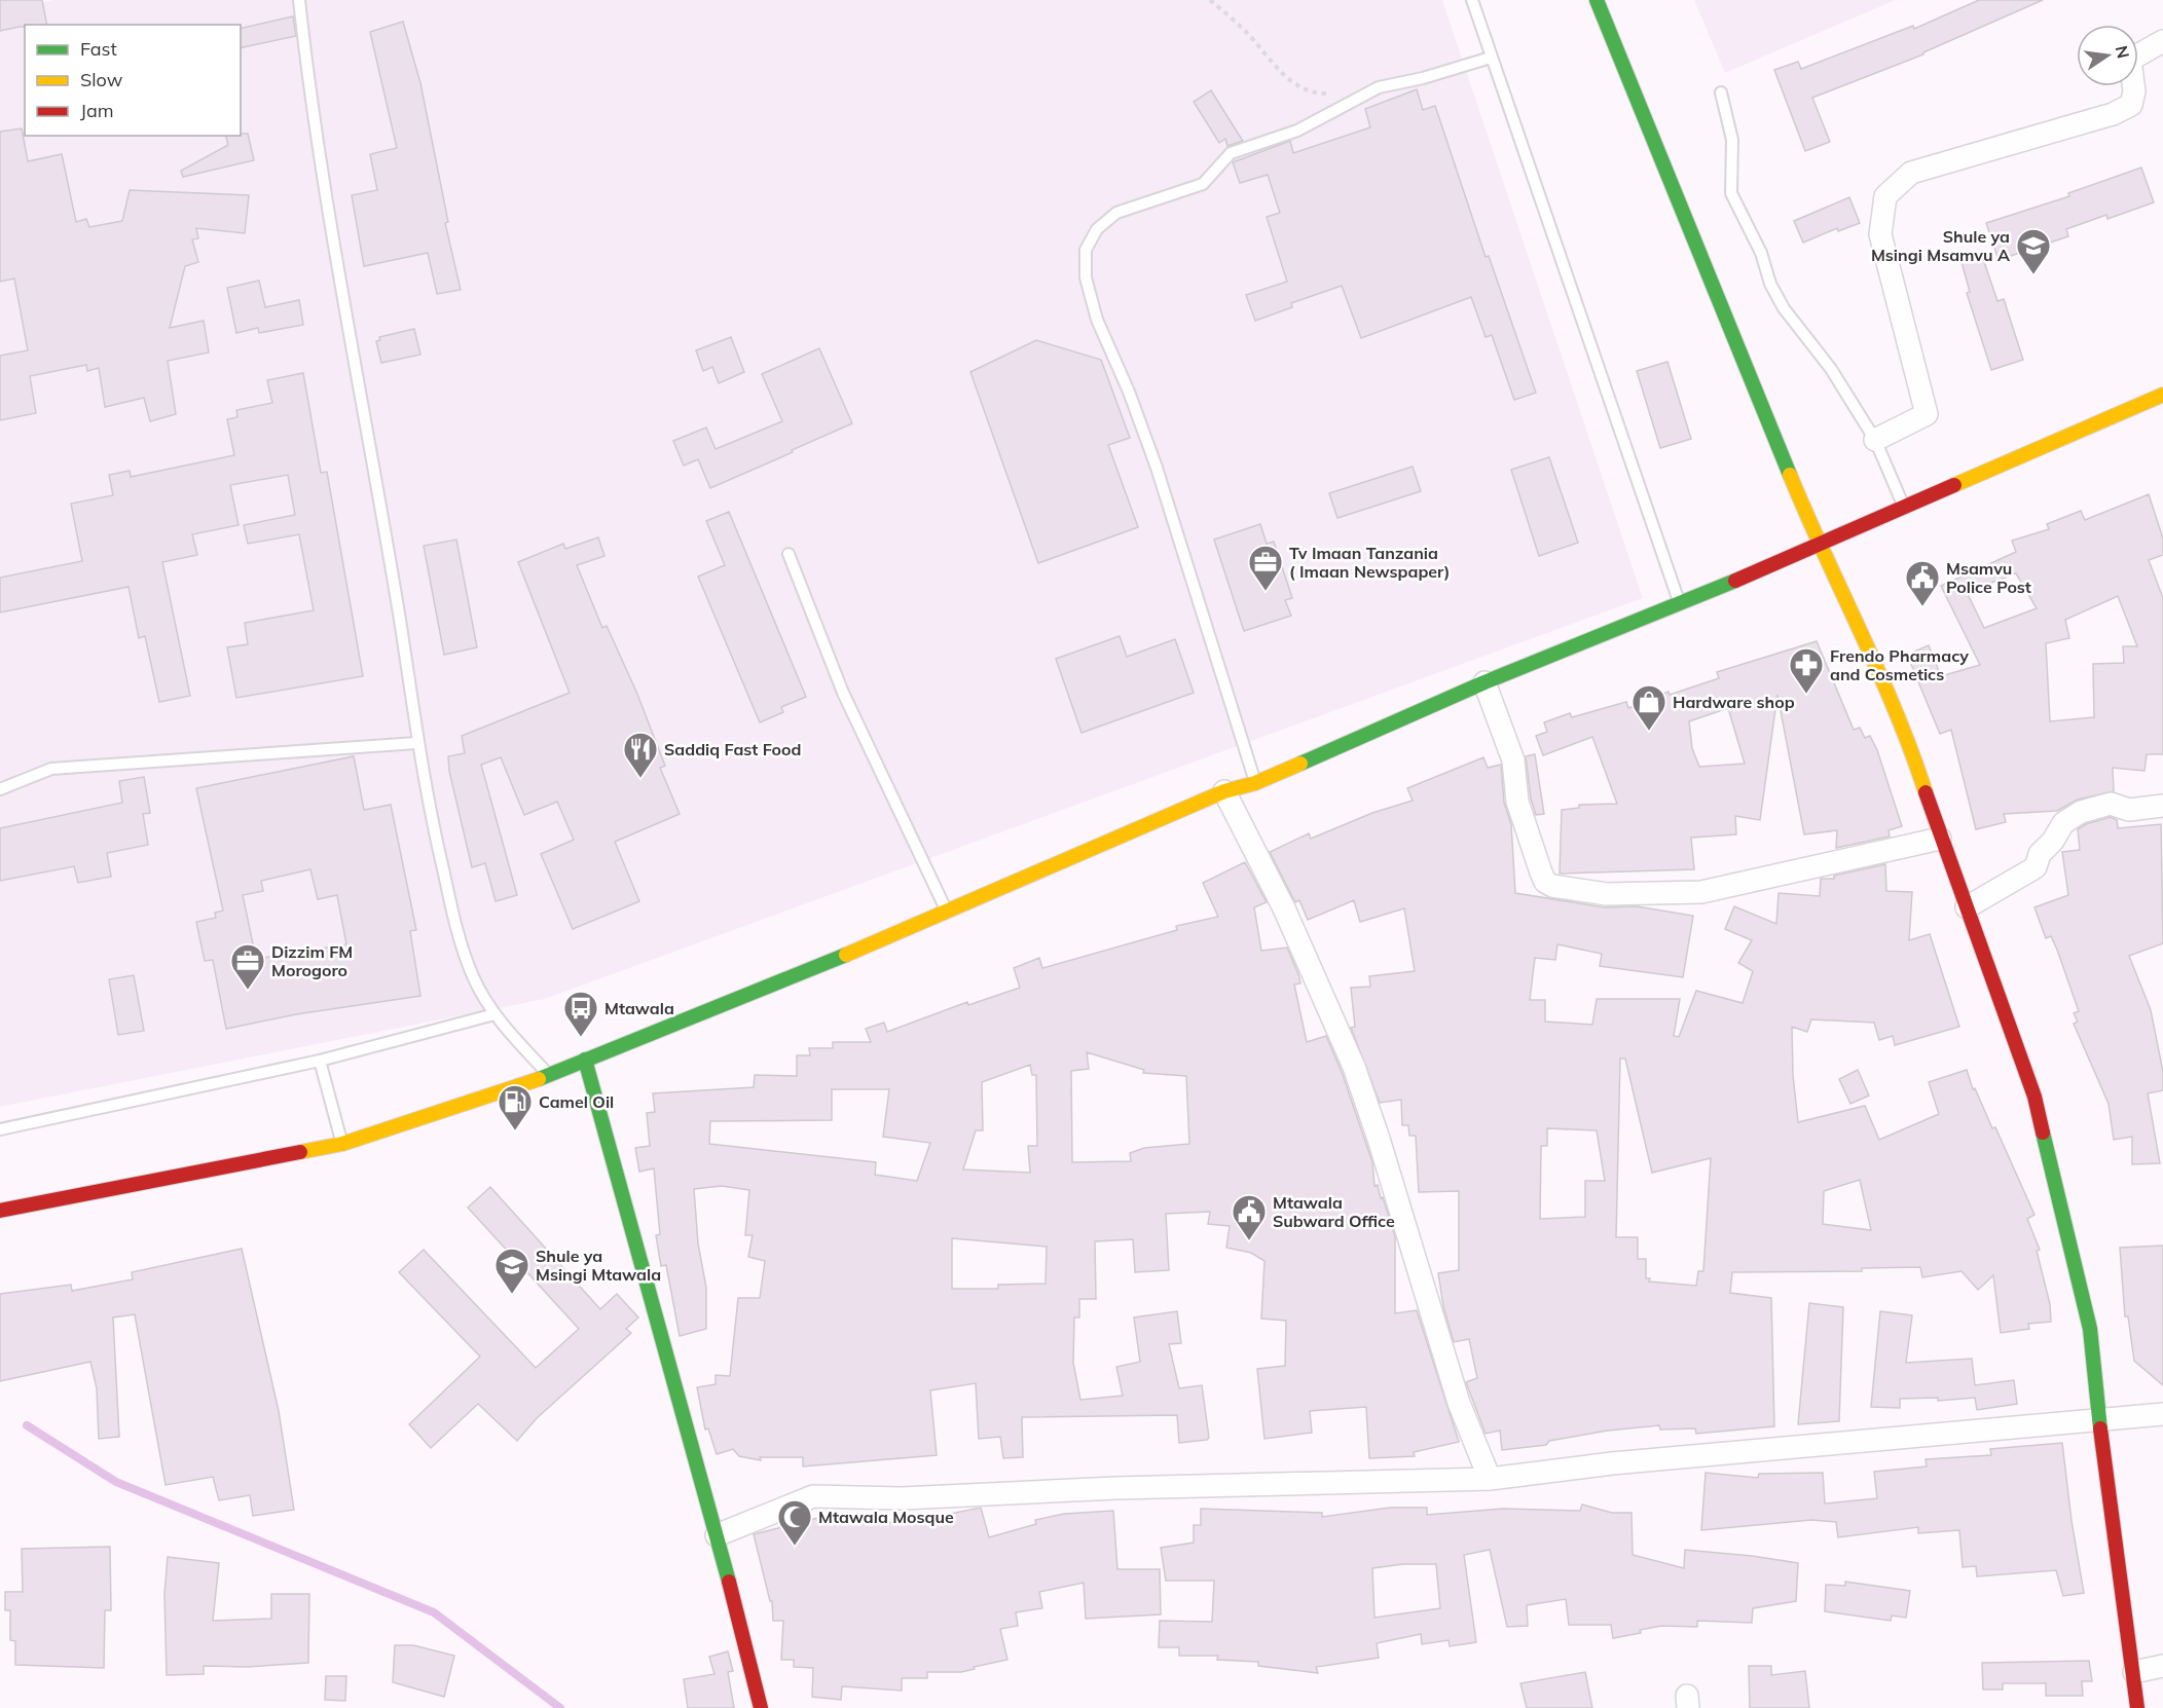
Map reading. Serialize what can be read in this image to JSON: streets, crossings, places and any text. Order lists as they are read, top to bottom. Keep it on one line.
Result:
{"places":{"school or university":["Shule ya Msingi Msamvu A","Shule ya Msingi Mtawala"],"office":["Tv Imaan Tanzania ( Imaan Newspaper)","Dizzim FM Morogoro"],"public building":["Msamvu Police Post","Mtawala Subward Office"],"pharmacy":["Frendo Pharmacy and Cosmetics"],"shop":["Hardware shop"],"restaurant":["Saddiq Fast Food"],"bus stop":["Mtawala"],"fuel station":["Camel Oil"],"mosque":["Mtawala Mosque"]},"legend":["Fast","Slow","Jam"],"north":"right"}
